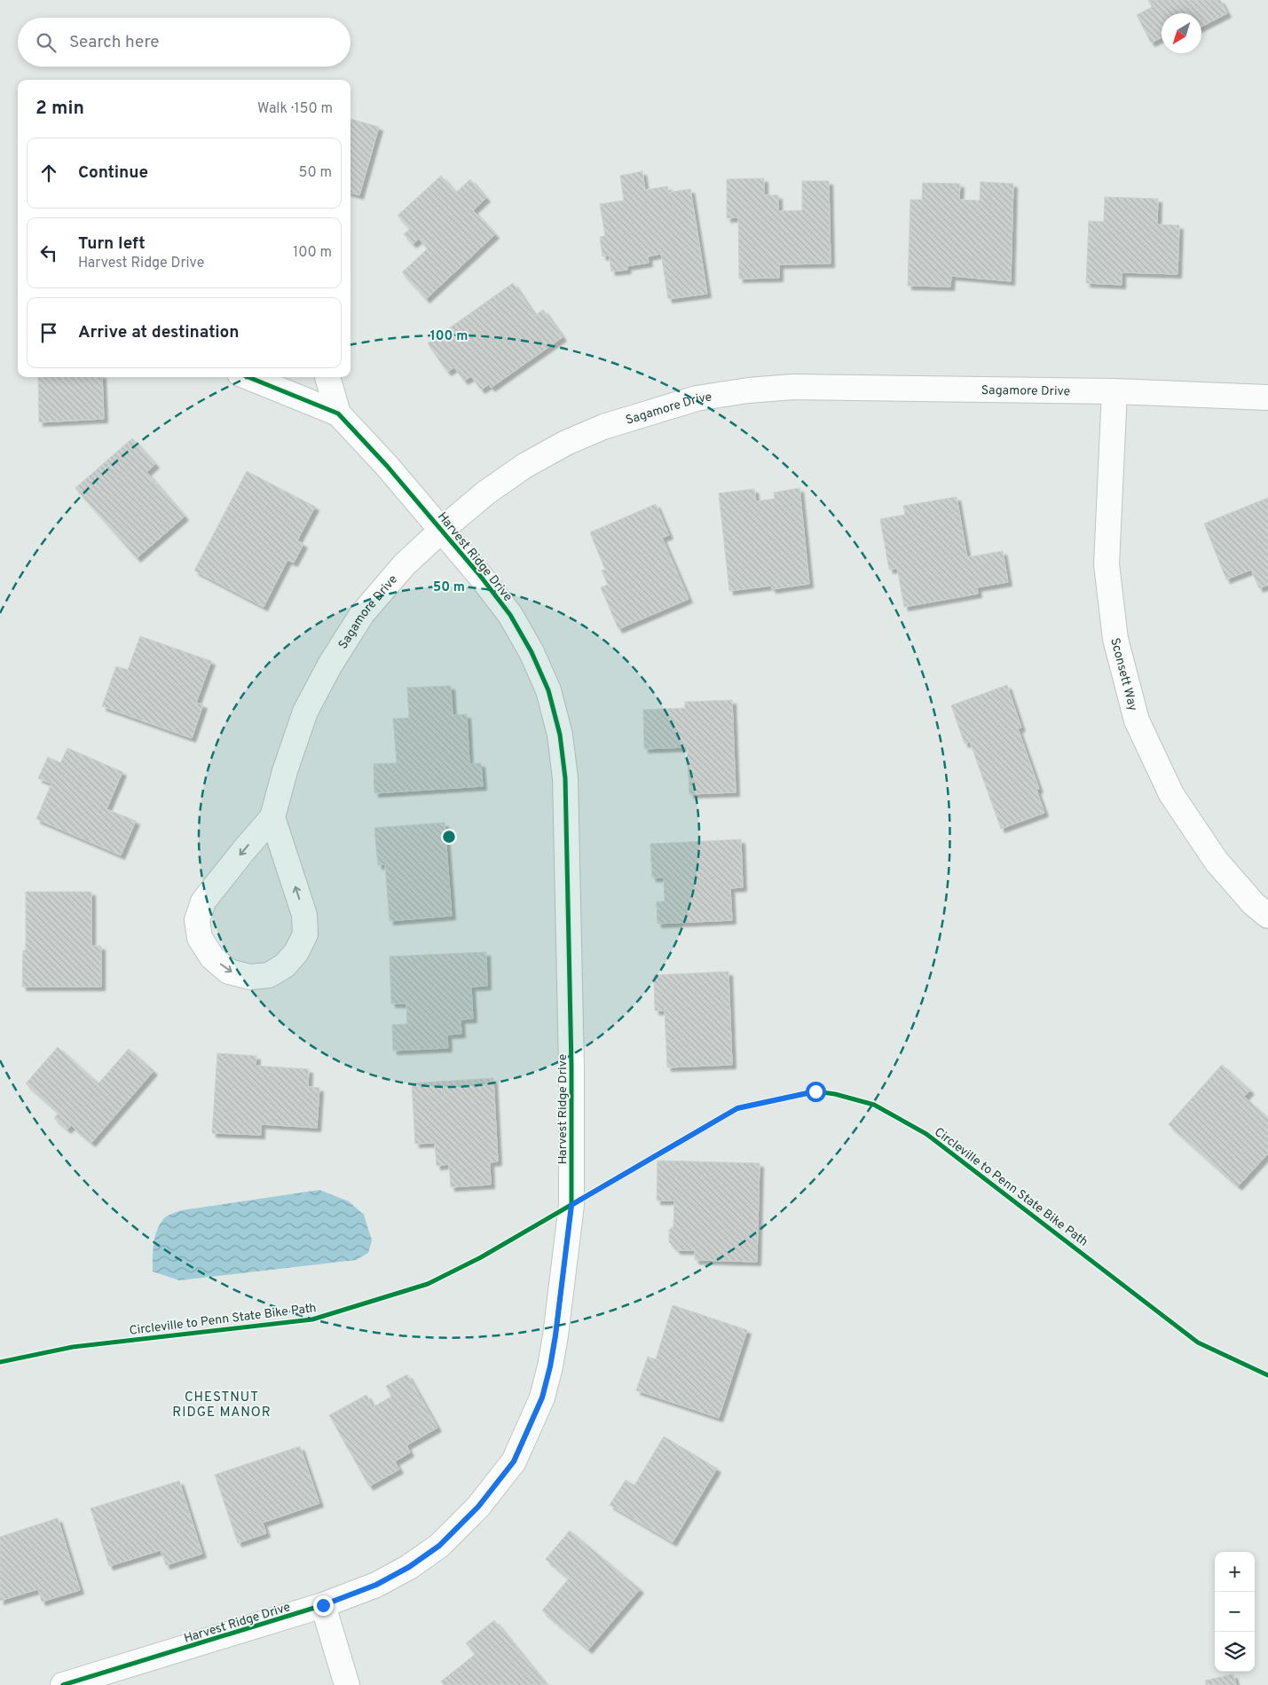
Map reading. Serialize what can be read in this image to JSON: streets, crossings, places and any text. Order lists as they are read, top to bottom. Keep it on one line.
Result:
{"streets":{"street":["Sagamore Drive","Harvest Ridge Drive","Sconsett Way"],"cycle path":["Circleville to Penn State Bike Path"]},"crossings":[["Sagamore Drive","Harvest Ridge Drive"],["Sagamore Drive","Sconsett Way"]],"districts":["CHESTNUT RIDGE MANOR"],"north":"bottom left","page":{"search":"Search here","heading":["2 min","Walk · 150 m"],"list":[["Continue","50 m"],["Turn left","Harvest Ridge Drive","100 m"],"Arrive at destination"],"map_buttons":["+","−"]},"rings":["100 m","50 m"]}
